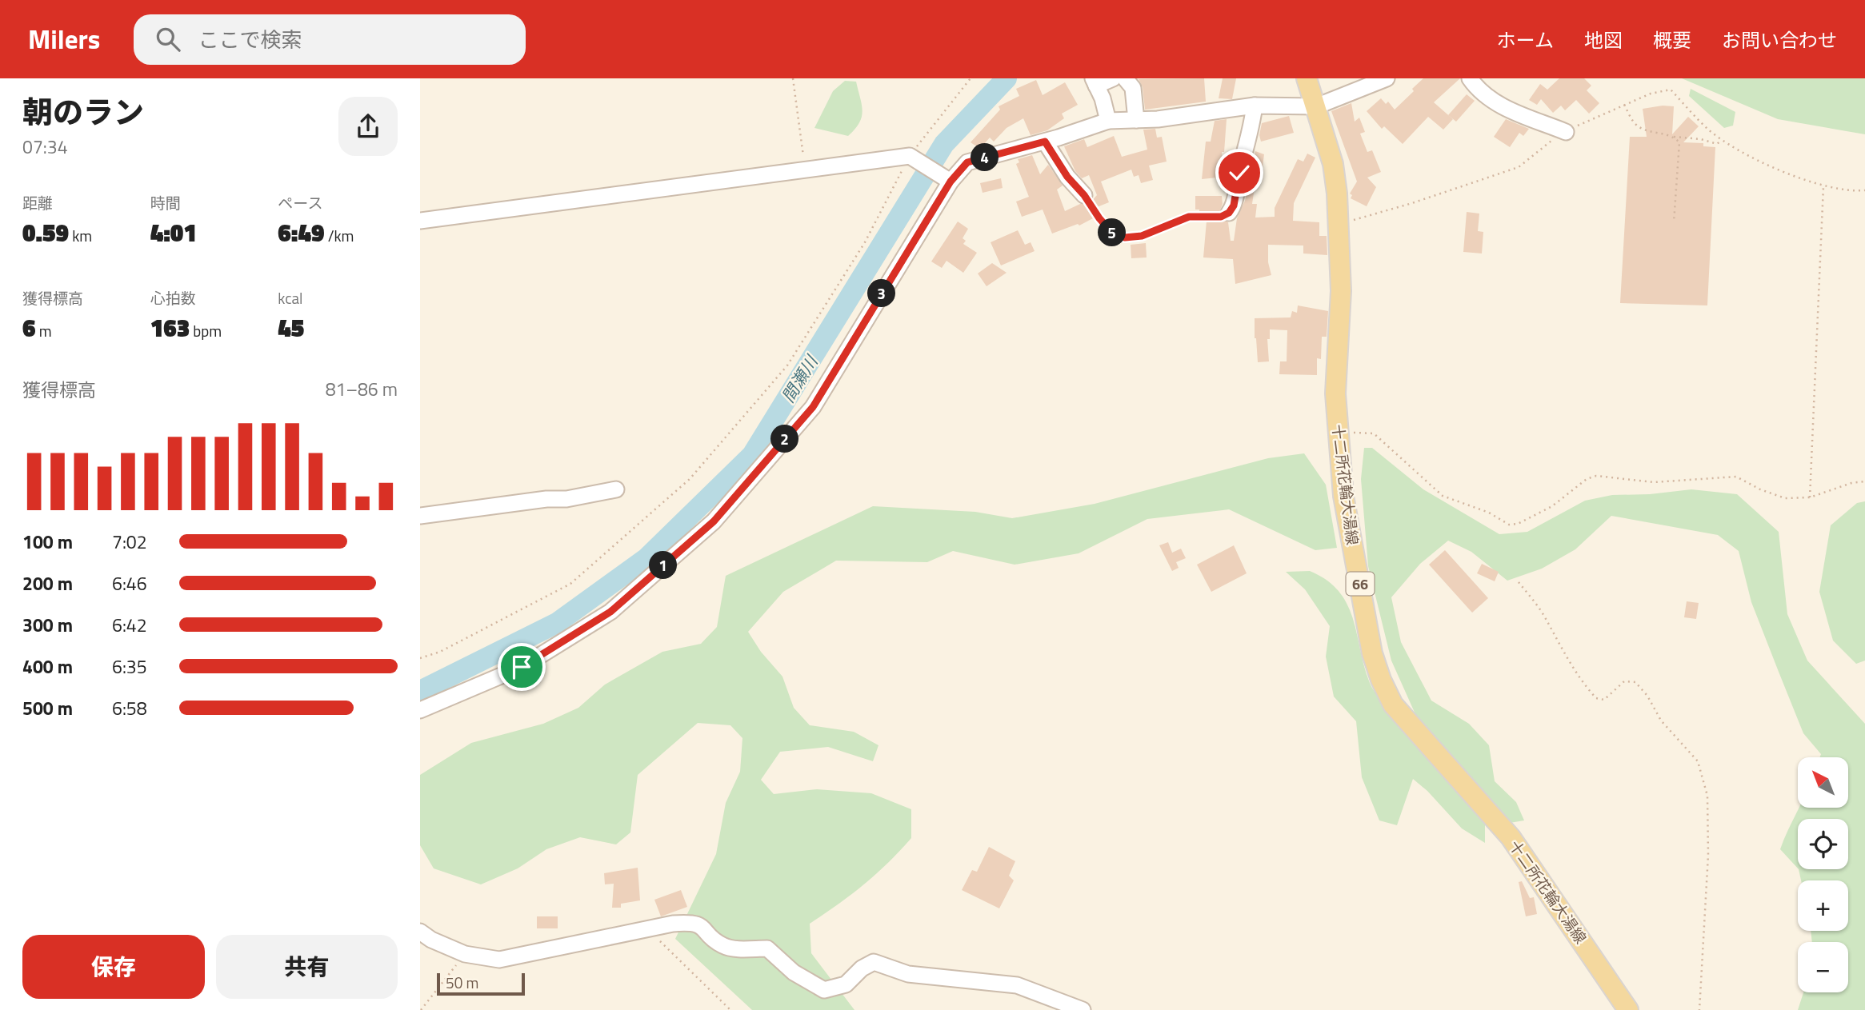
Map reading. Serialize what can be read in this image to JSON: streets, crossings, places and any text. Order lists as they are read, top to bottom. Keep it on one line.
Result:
{"streets":{"main road":["十二所花輪大湯線","66"]},"water":["間瀬川"],"scale_bar":"50 m","north":"top left","page":{"header":"Milers","search":"ここで検索","nav":["ホーム","地図","概要","お問い合わせ"],"heading":["朝のラン","07:34"],"pins":["4","5","3","2","1"],"stats":[["距離","0.59 km"],["時間","4:01"],["ペース","6:49 /km"],["獲得標高","6 m"],["心拍数","163 bpm"],["kcal","45"]],"chart":["獲得標高","81–86 m"],"list":[{"name":"100 m","note":"7:02"},{"name":"200 m","note":"6:46"},{"name":"300 m","note":"6:42"},{"name":"400 m","note":"6:35"},{"name":"500 m","note":"6:58"}],"map_buttons":["+","−"],"buttons":["保存","共有"],"scale":"50 m"}}
